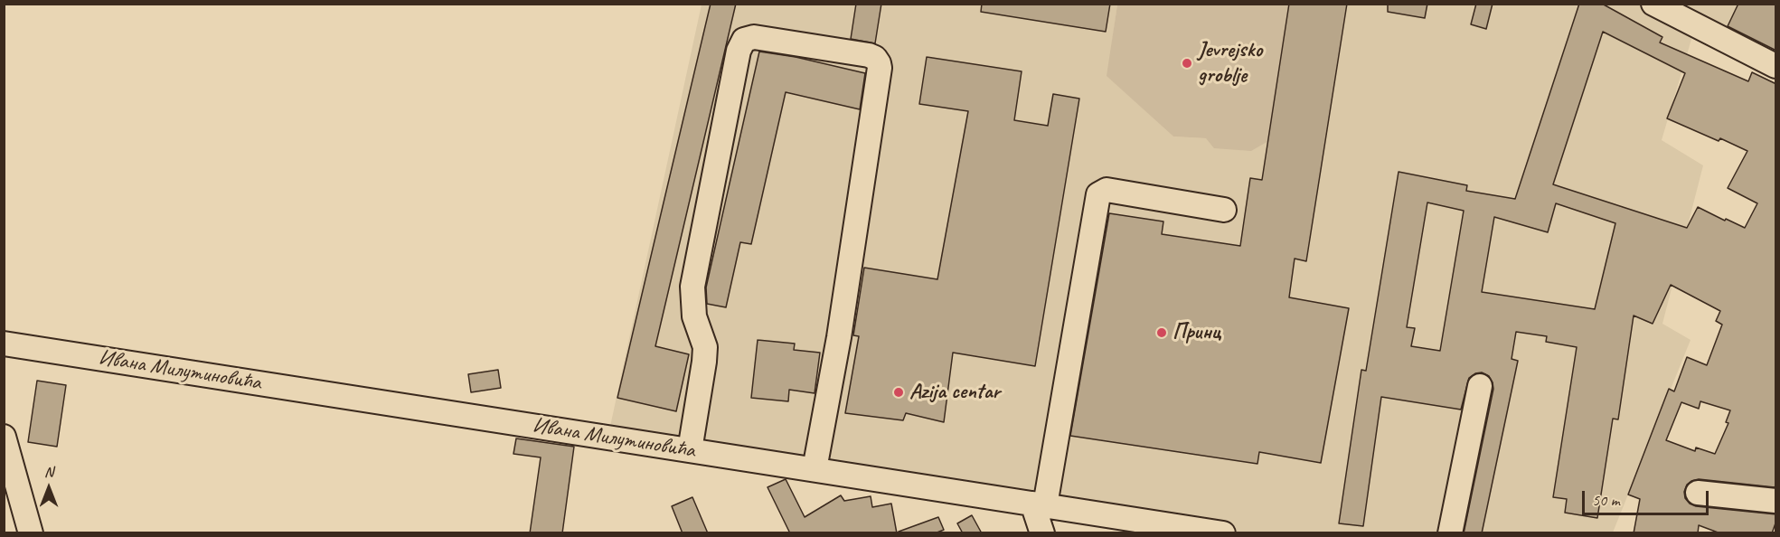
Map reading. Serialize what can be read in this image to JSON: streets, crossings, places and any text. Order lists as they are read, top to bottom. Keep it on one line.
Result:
{"streets":{"street":["Ивана Милутиновића"]},"places":["Jevrejsko groblje","Принц","Azija centar"],"scale_bar":"50 m","north":"top"}
